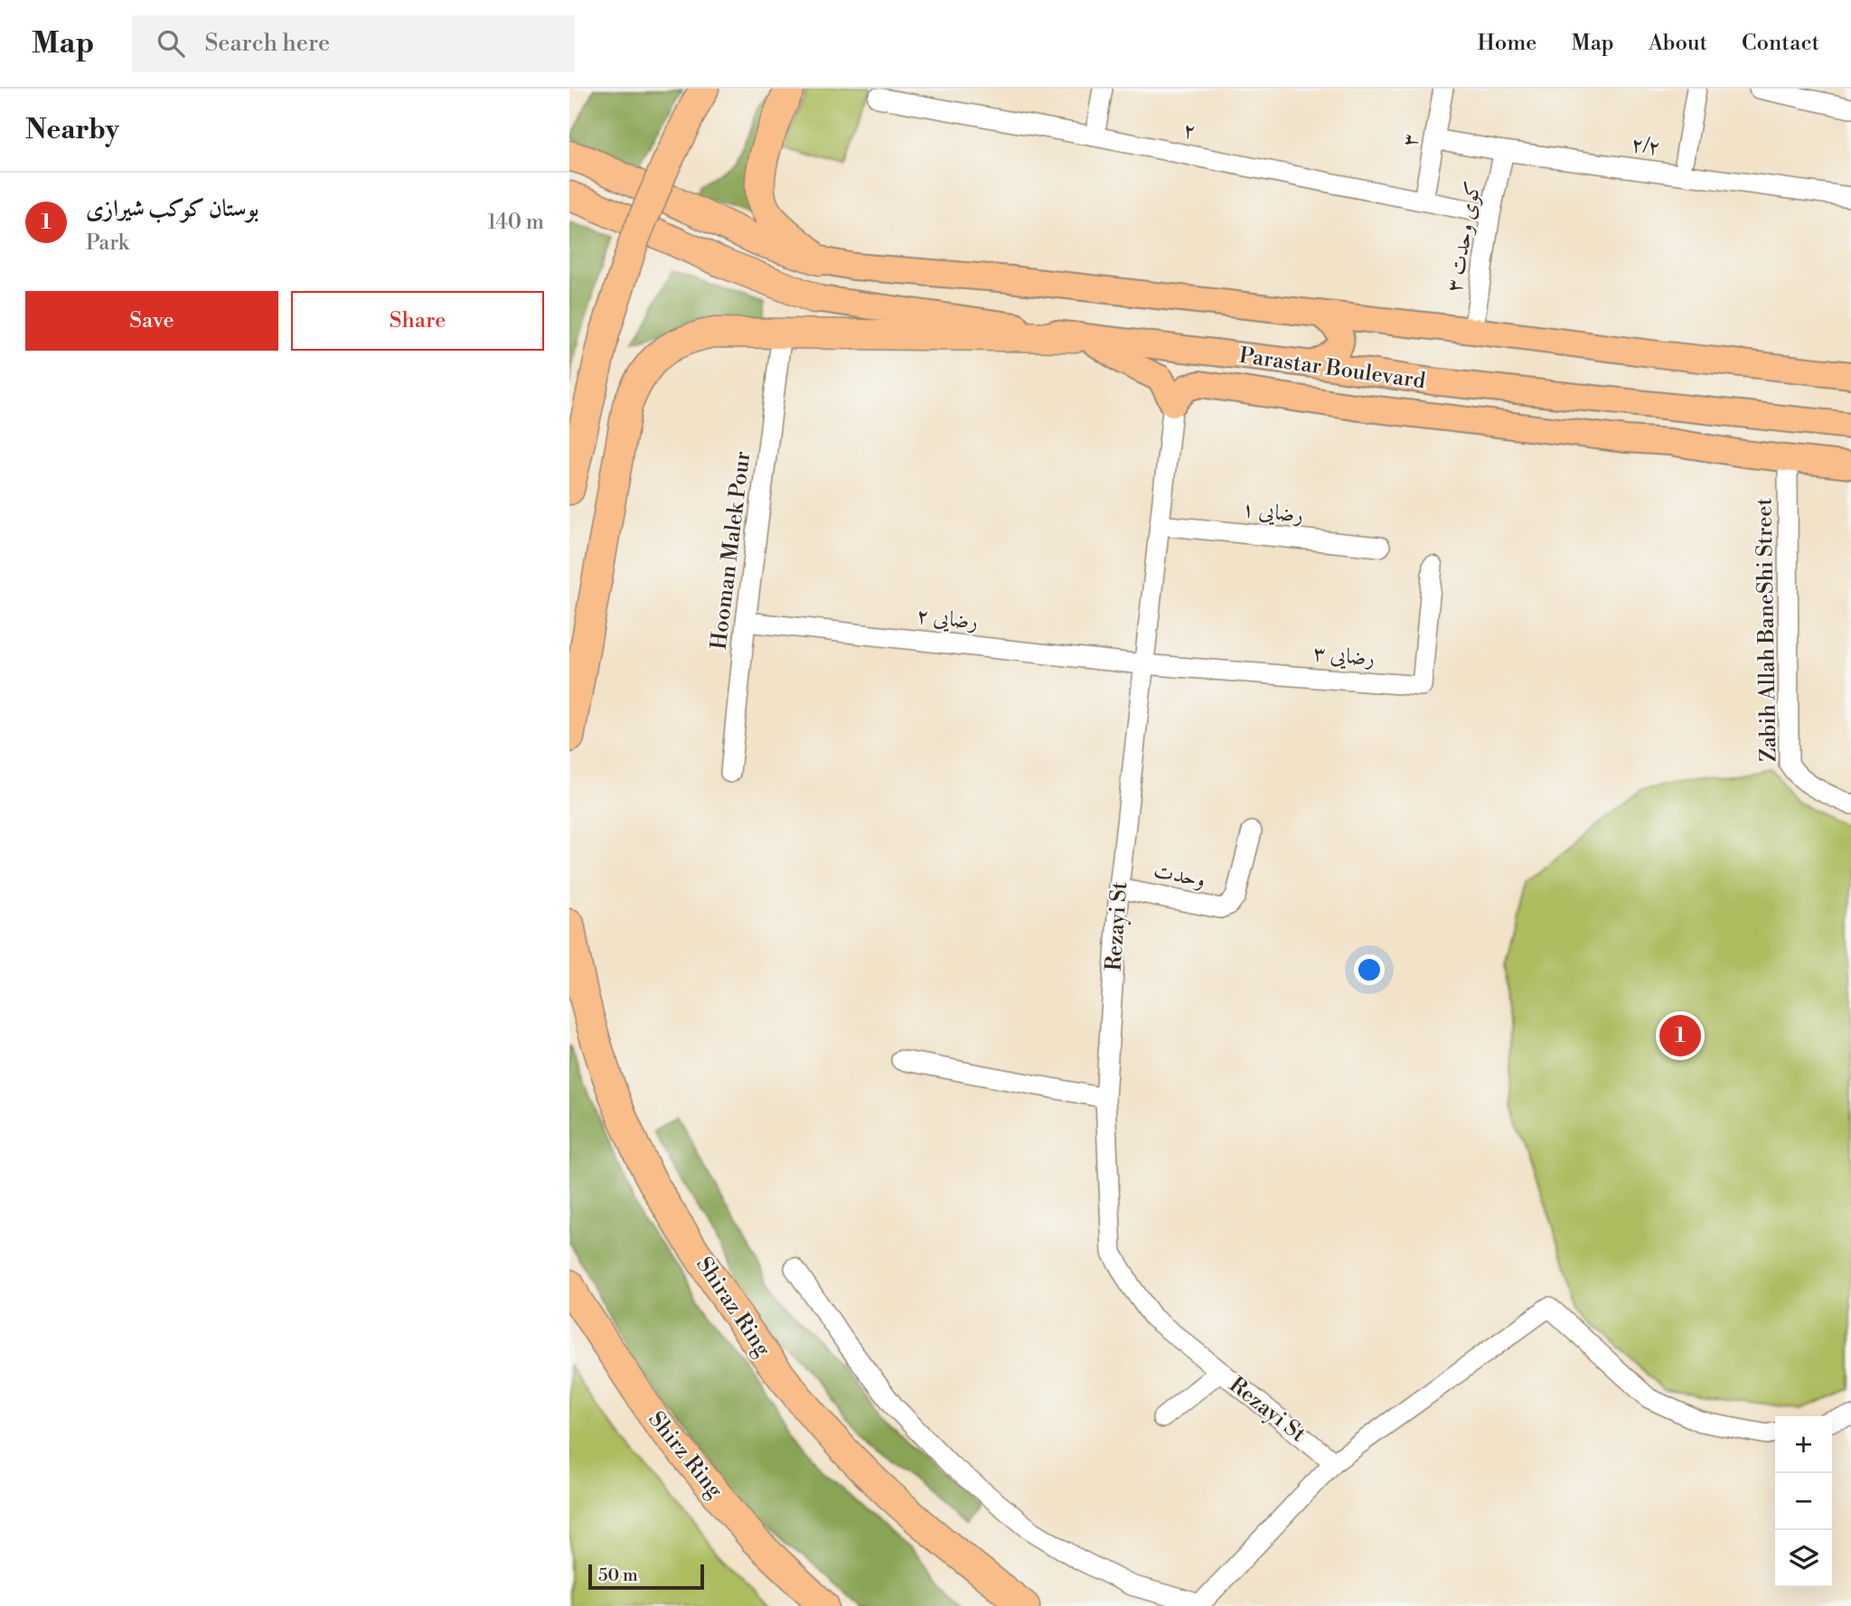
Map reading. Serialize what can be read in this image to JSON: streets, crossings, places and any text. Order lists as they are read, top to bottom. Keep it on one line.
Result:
{"streets":{"highway":["Shiraz Ring","Shirz Ring"],"main road":["Parastar Boulevard"],"street":["۲","۳","۲/۲","کوی وحدت ۳","رضایی ۱","Hooman Malek Pour","رضایی ۲","Zabih Allah BaneShi Street","رضایی ۳","وحدت","Rezayi St"]},"crossings":[["۲","۳"],["۲","کوی وحدت ۳"],["۳","۲/۲"],["۲/۲","کوی وحدت ۳"],["رضایی ۱","Rezayi St"],["Hooman Malek Pour","رضایی ۲"],["رضایی ۲","رضایی ۳"],["رضایی ۲","Rezayi St"],["رضایی ۳","Rezayi St"],["وحدت","Rezayi St"]],"scale_bar":"50 m","page":{"header":"Map","search":"Search here","nav":["Home","Map","About","Contact"],"heading":"Nearby","list":[{"mark":"1","name":"بوستان کوکب شیرازی","note":"Park","value":"140 m"}],"buttons":["Save","Share"],"pins":"1","map_buttons":["+","−"],"scale":"50 m"}}
